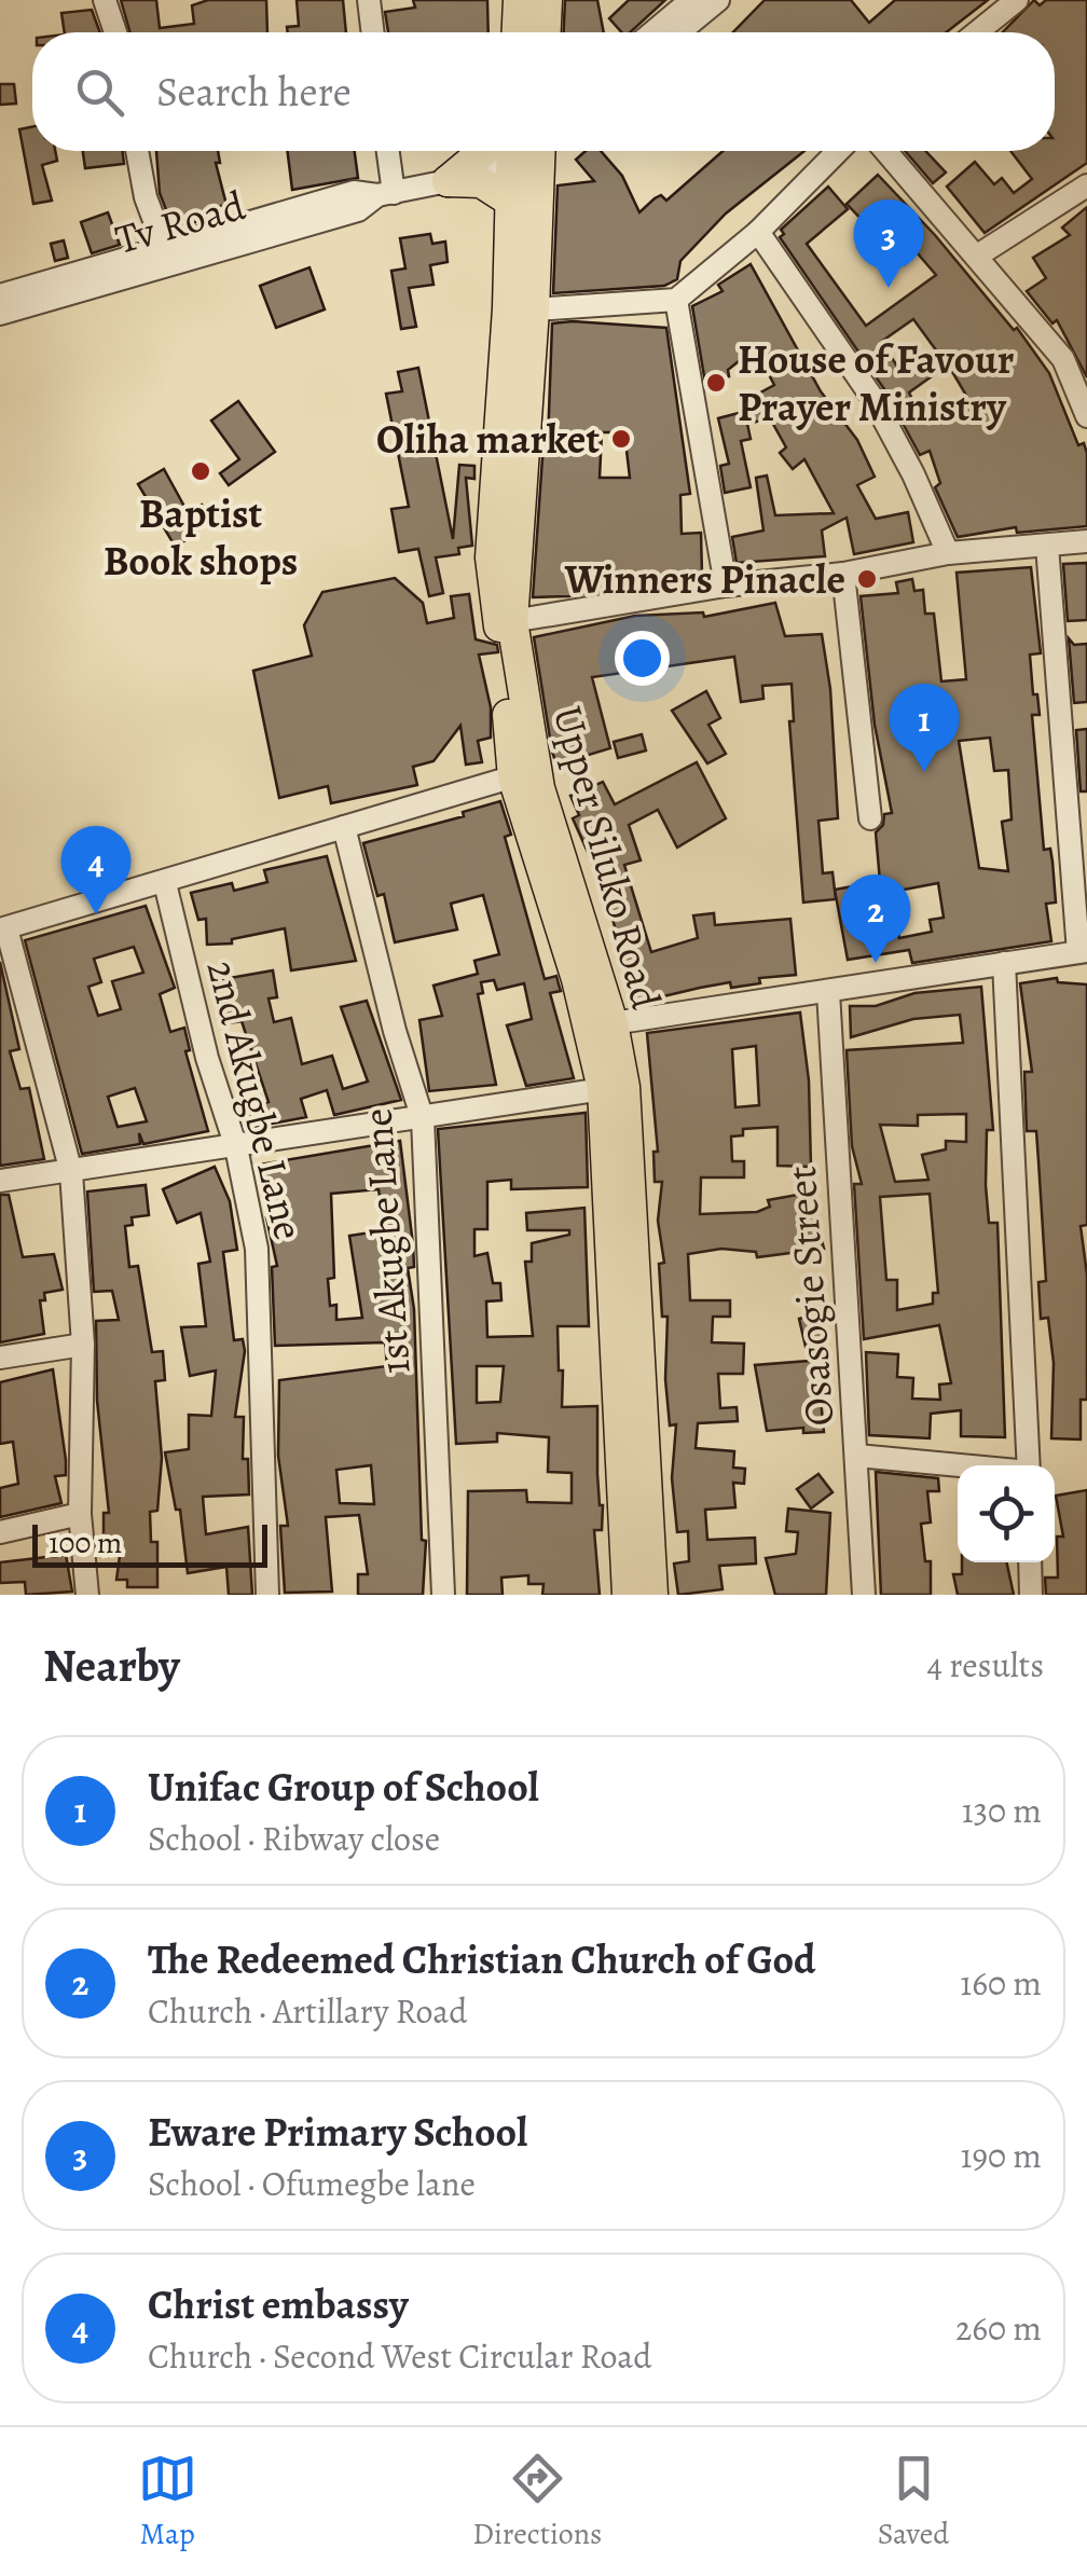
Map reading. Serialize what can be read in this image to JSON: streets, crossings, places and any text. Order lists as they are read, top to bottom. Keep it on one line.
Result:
{"streets":{"main road":["Upper Siluko Road"],"street":["Tv Road","2nd Akugbe Lane","1st Akugbe Lane","Osasogie Street"]},"places":["House of Favour Prayer Ministry","Oliha market","Baptist Book shops","Winners Pinacle"],"scale_bar":"100 m","page":{"search":"Search here","pins":["3","1","4","2"],"scale":"100 m","heading":["Nearby","4 results"],"list":[{"mark":"1","name":"Unifac Group of School","note":"School · Ribway close","value":"130 m"},{"mark":"2","name":"The Redeemed Christian Church of God","note":"Church · Artillary Road","value":"160 m"},{"mark":"3","name":"Eware Primary School","note":"School · Ofumegbe lane","value":"190 m"},{"mark":"4","name":"Christ embassy","note":"Church · Second West Circular Road","value":"260 m"}],"nav":["Map","Directions","Saved"]}}
